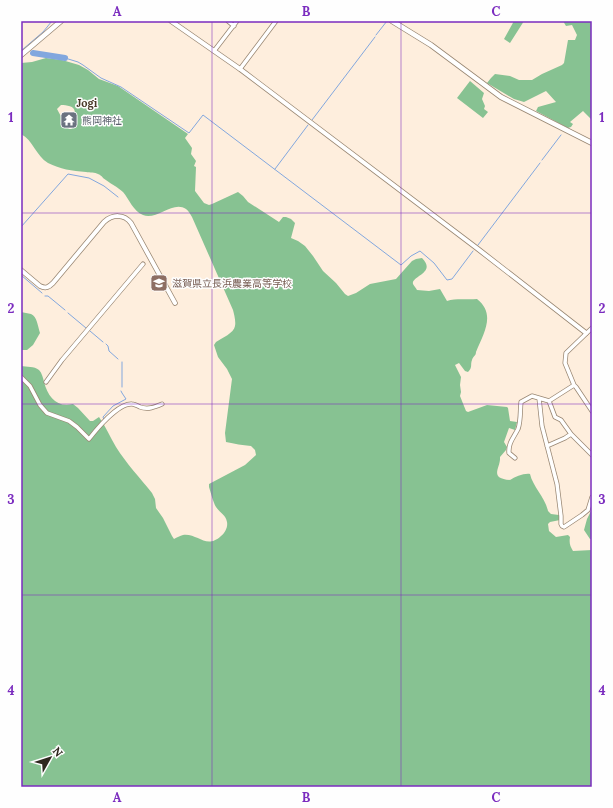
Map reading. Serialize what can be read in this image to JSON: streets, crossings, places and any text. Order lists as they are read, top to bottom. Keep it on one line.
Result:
{"districts":["Jogi"],"places":{"temple":["熊岡神社"],"school or university":["滋賀県立長浜農業高等学校"]},"north":"top right","grid":{"columns":["A","B","C"],"rows":["1","2","3","4"]}}
